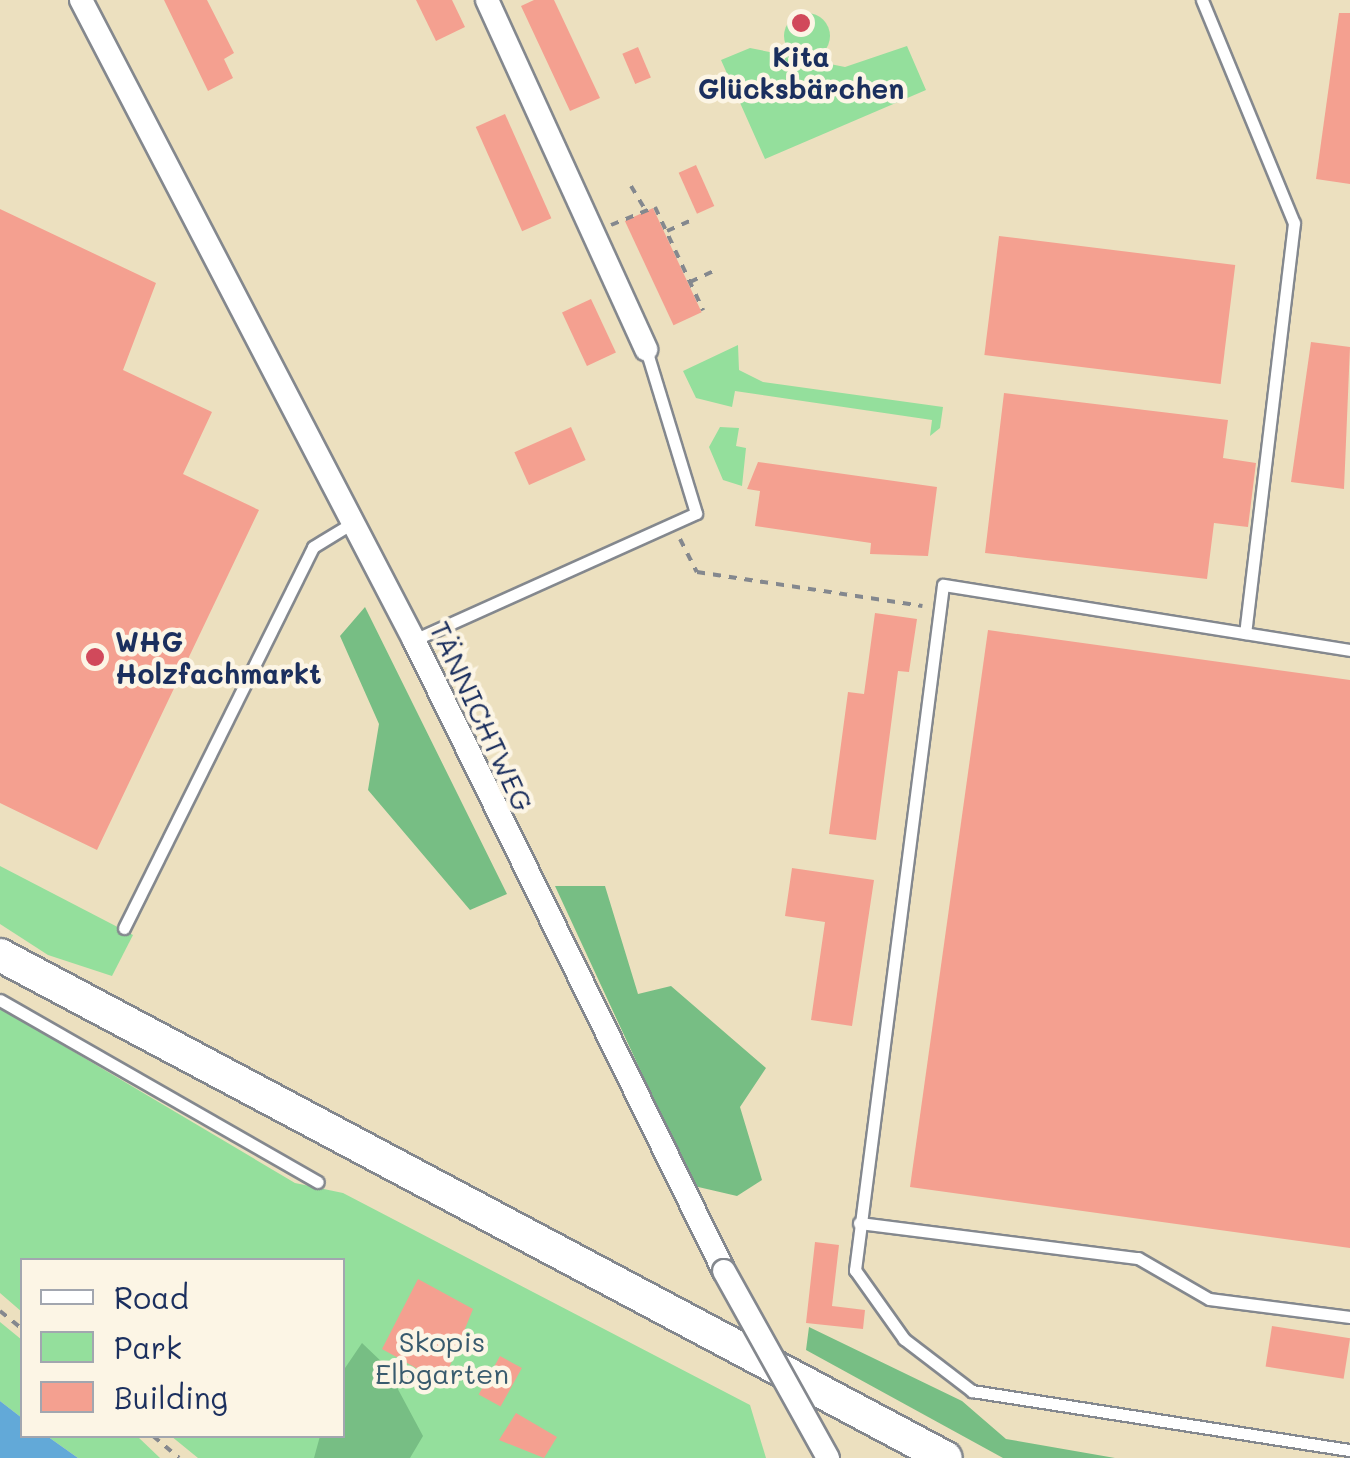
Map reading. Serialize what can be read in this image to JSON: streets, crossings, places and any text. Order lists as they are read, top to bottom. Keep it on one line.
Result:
{"streets":{"street":["TÄNNICHTWEG"]},"parks":["Skopis Elbgarten"],"places":["Kita Glücksbärchen","WHG Holzfachmarkt"],"legend":["Road","Park","Building"]}
